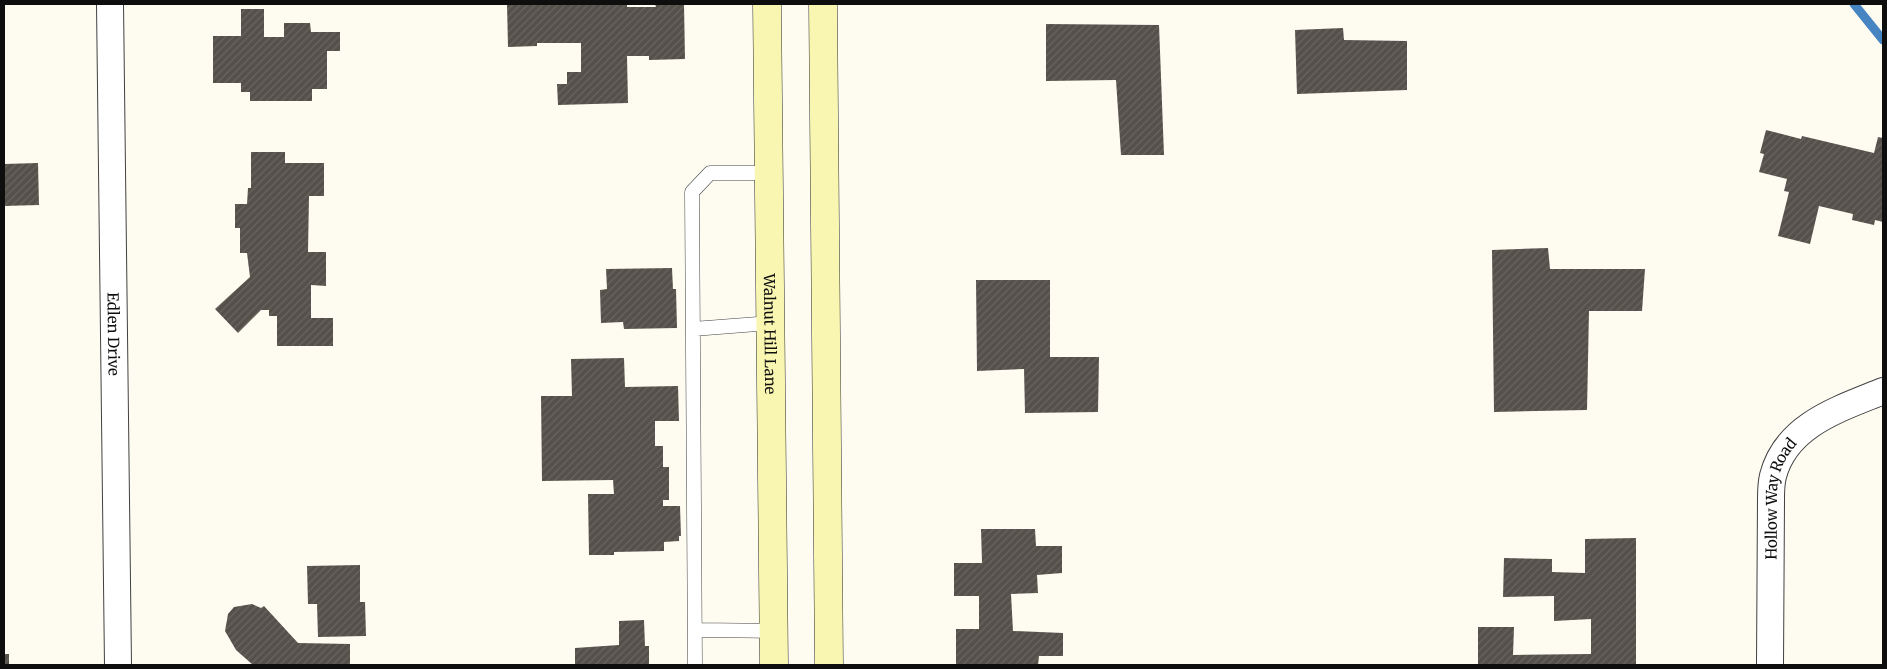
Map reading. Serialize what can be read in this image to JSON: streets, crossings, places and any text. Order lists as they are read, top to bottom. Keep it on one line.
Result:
{"streets":{"main road":["Walnut Hill Lane"],"street":["Edlen Drive","Hollow Way Road"]}}
